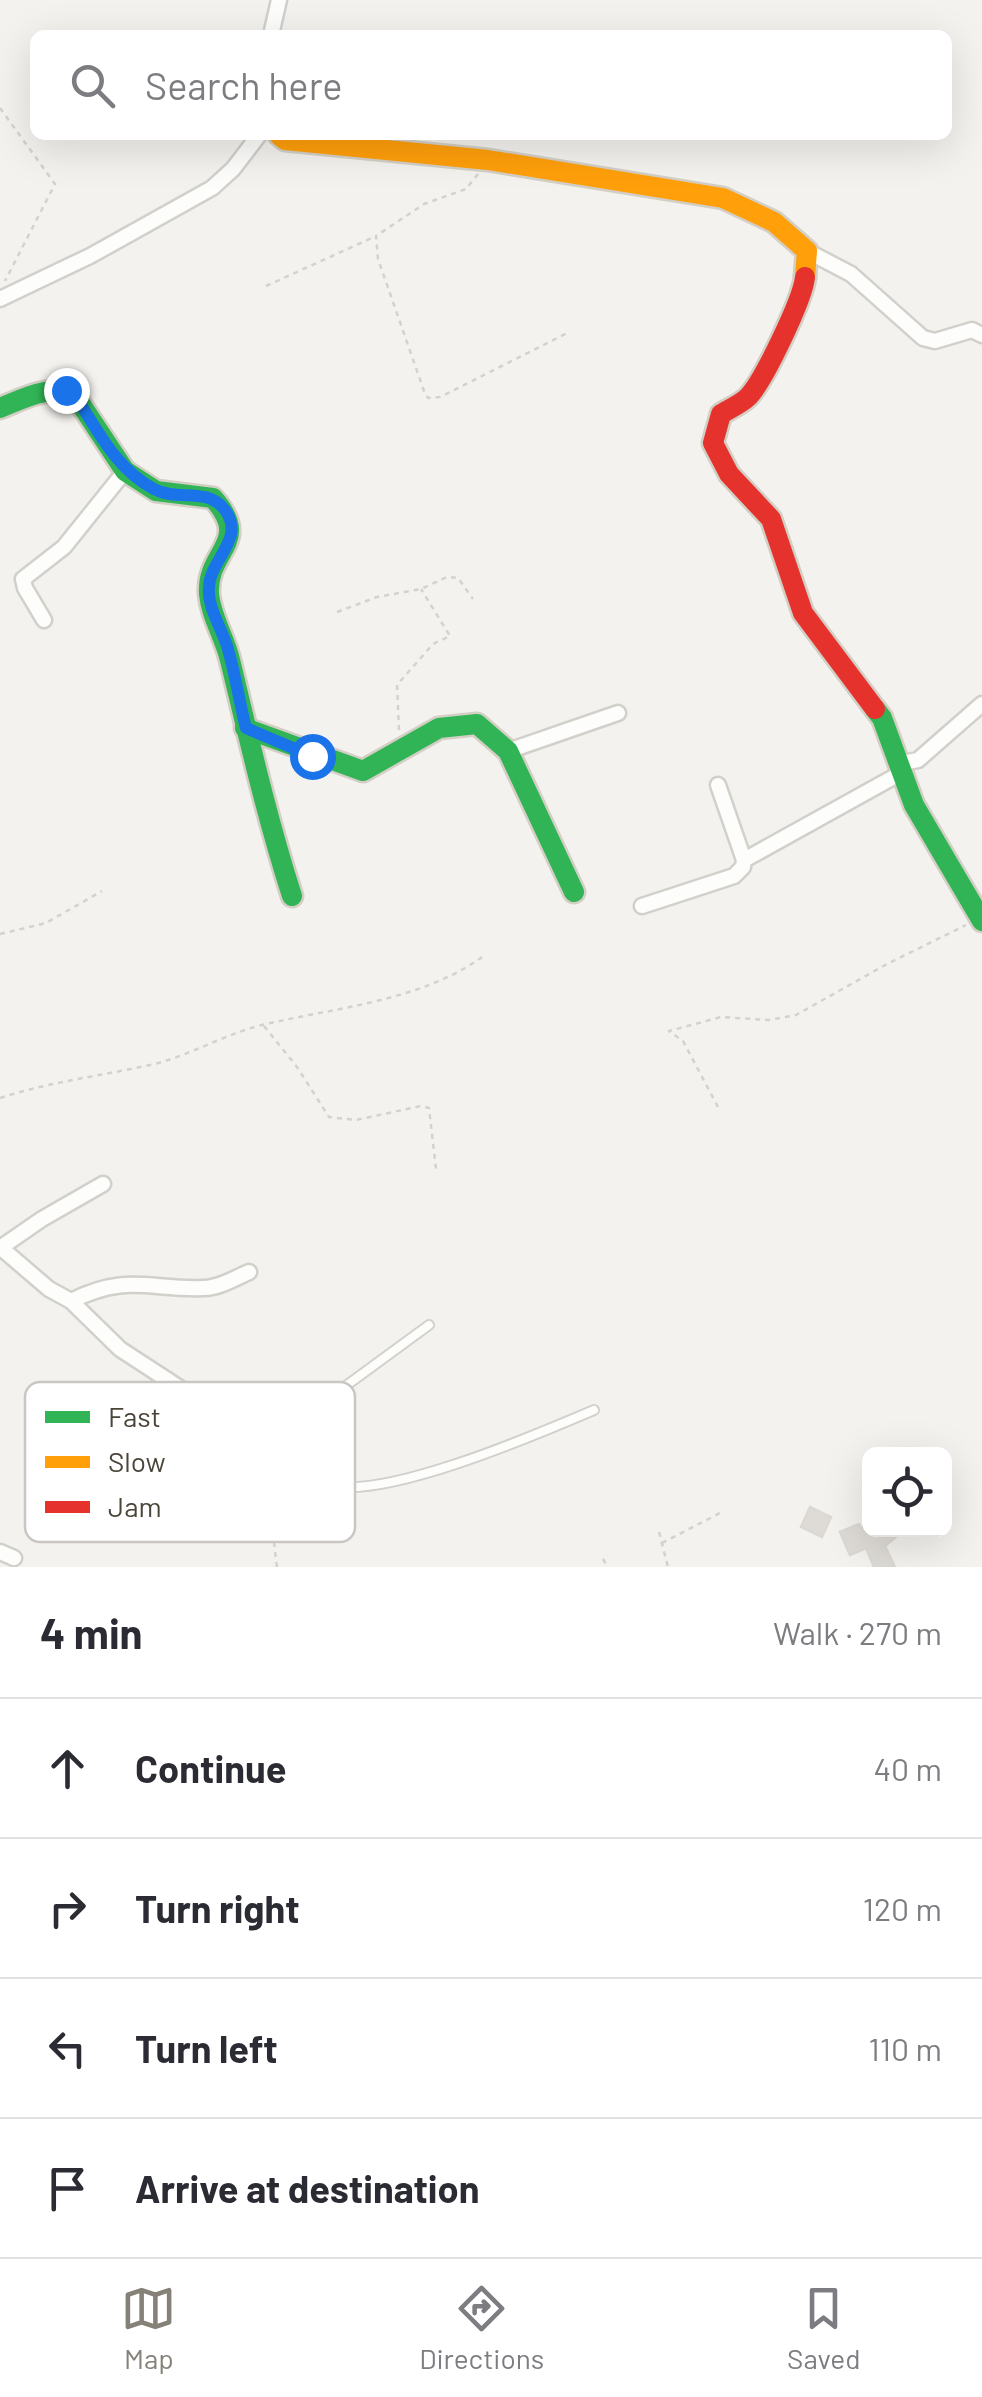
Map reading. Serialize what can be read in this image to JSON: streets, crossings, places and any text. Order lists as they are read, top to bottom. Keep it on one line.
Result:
{"legend":["Fast","Slow","Jam"],"page":{"search":"Search here","heading":["4 min","Walk · 270 m"],"list":[["Continue","40 m"],["Turn right","120 m"],["Turn left","110 m"],"Arrive at destination"],"nav":["Map","Directions","Saved"]}}
